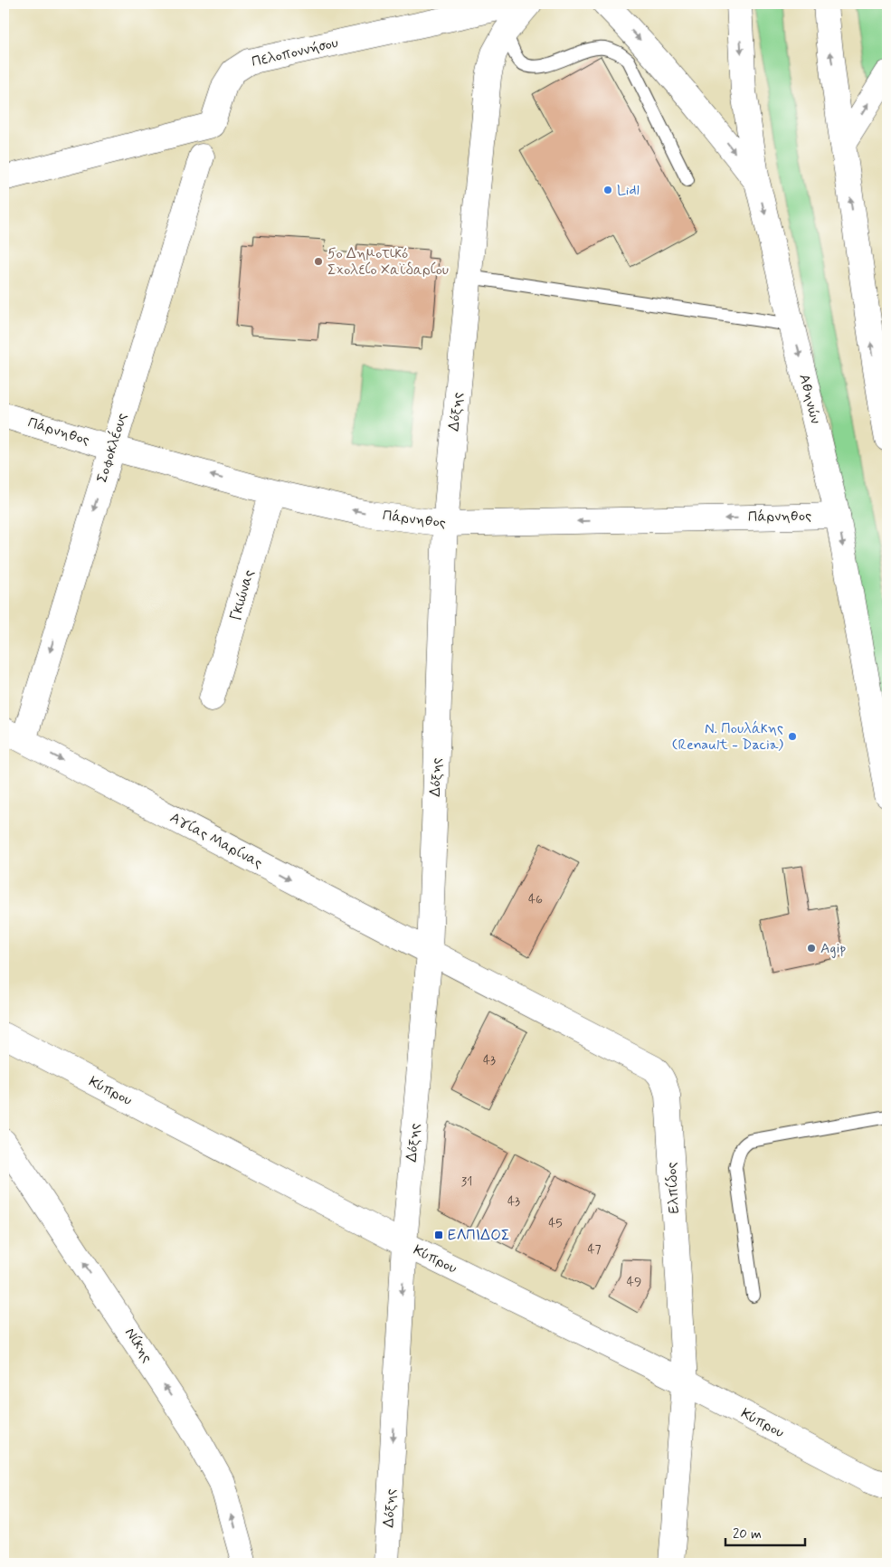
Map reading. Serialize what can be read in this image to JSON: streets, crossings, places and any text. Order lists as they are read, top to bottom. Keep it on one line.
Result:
{"streets":{"main road":["Πελοποννήσου","Αθηνών","Δόξης","Πάρνηθος","Σοφοκλέους","Γκιώνας","Αγίας Μαρίνας","Κύπρου","Ελπίδος","Νίκης"]},"crossings":[["Αθηνών","Πάρνηθος"],["Δόξης","Πάρνηθος"],["Δόξης","Αγίας Μαρίνας"],["Δόξης","Κύπρου"],["Δόξης","Ελπίδος"],["Πάρνηθος","Σοφοκλέους"],["Πάρνηθος","Γκιώνας"],["Σοφοκλέους","Αγίας Μαρίνας"],["Αγίας Μαρίνας","Ελπίδος"],["Κύπρου","Ελπίδος"]],"one_way":["Πάρνηθος","Σοφοκλέους","Αγίας Μαρίνας","Νίκης"],"places":{"other":["Lidl","5ο Δημοτικό Σχολείο Χαϊδαρίου","Ν. Πουλάκης (Renault - Dacia)","Agip"],"transit":["ΕΛΠΙΔΟΣ"]},"house_numbers":["46","43","31","43","45","47","49"],"scale_bar":"20 m"}
